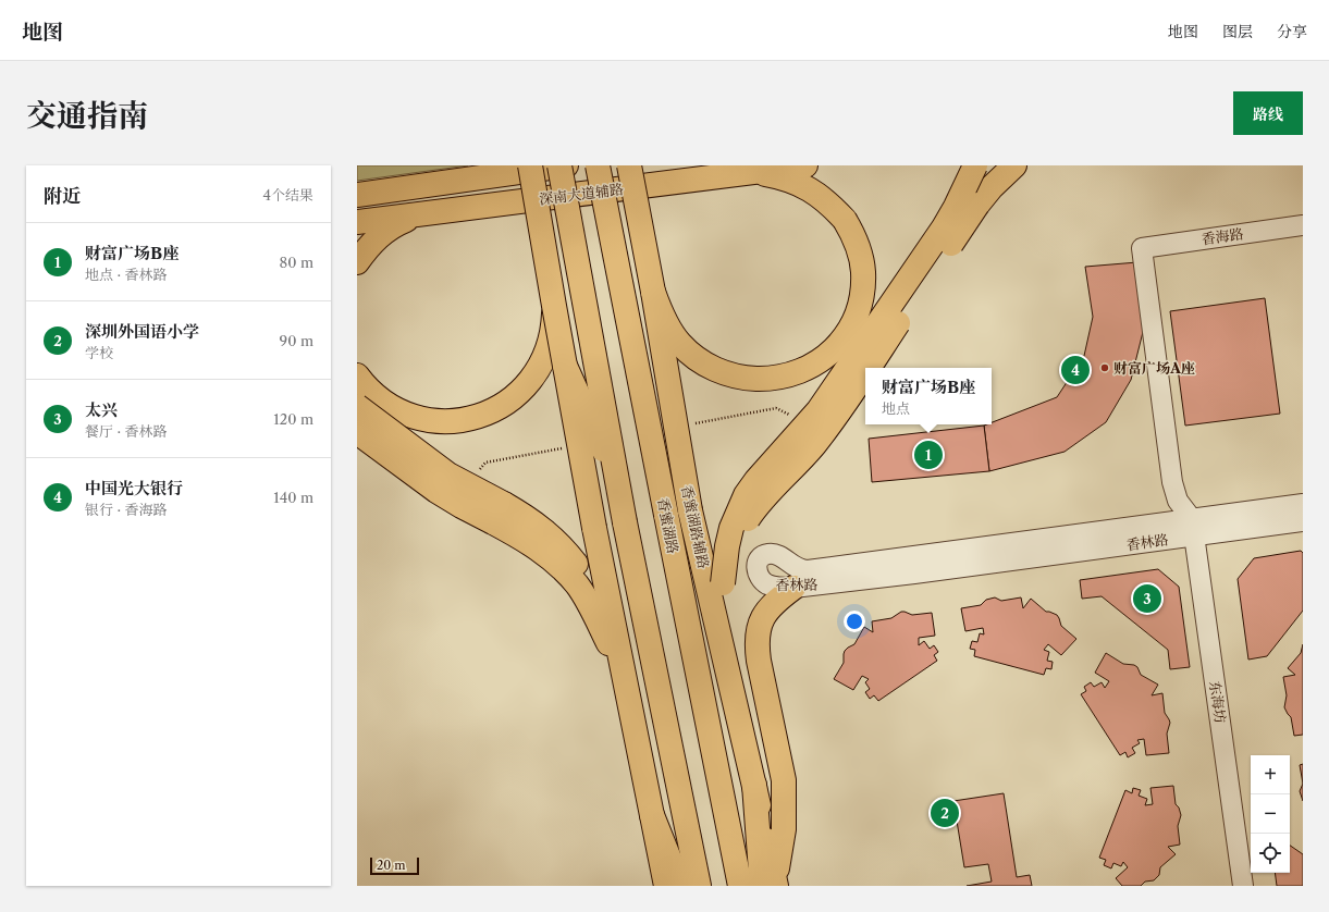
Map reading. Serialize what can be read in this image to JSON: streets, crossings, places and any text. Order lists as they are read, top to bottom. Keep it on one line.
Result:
{"streets":{"main road":["深南大道辅路","香蜜湖路","香蜜湖路辅路"],"street":["香海路","香林路","东海坊"]},"crossings":[["香海路","香林路"],["香海路","东海坊"],["香林路","东海坊"]],"places":["财富广场A座"],"scale_bar":"20 m","page":{"header":"地图","nav":["地图","图层","分享"],"title":"交通指南","buttons":"路线","heading":["附近","4个结果"],"list":[{"mark":"1","name":"财富广场B座","note":"地点 · 香林路","value":"80 m"},{"mark":"2","name":"深圳外国语小学","note":"学校","value":"90 m"},{"mark":"3","name":"太兴","note":"餐厅 · 香林路","value":"120 m"},{"mark":"4","name":"中国光大银行","note":"银行 · 香海路","value":"140 m"}],"pins":["4","1","3","2"],"popup":["财富广场B座","地点"],"map_buttons":["+","−"],"scale":"20 m"}}
